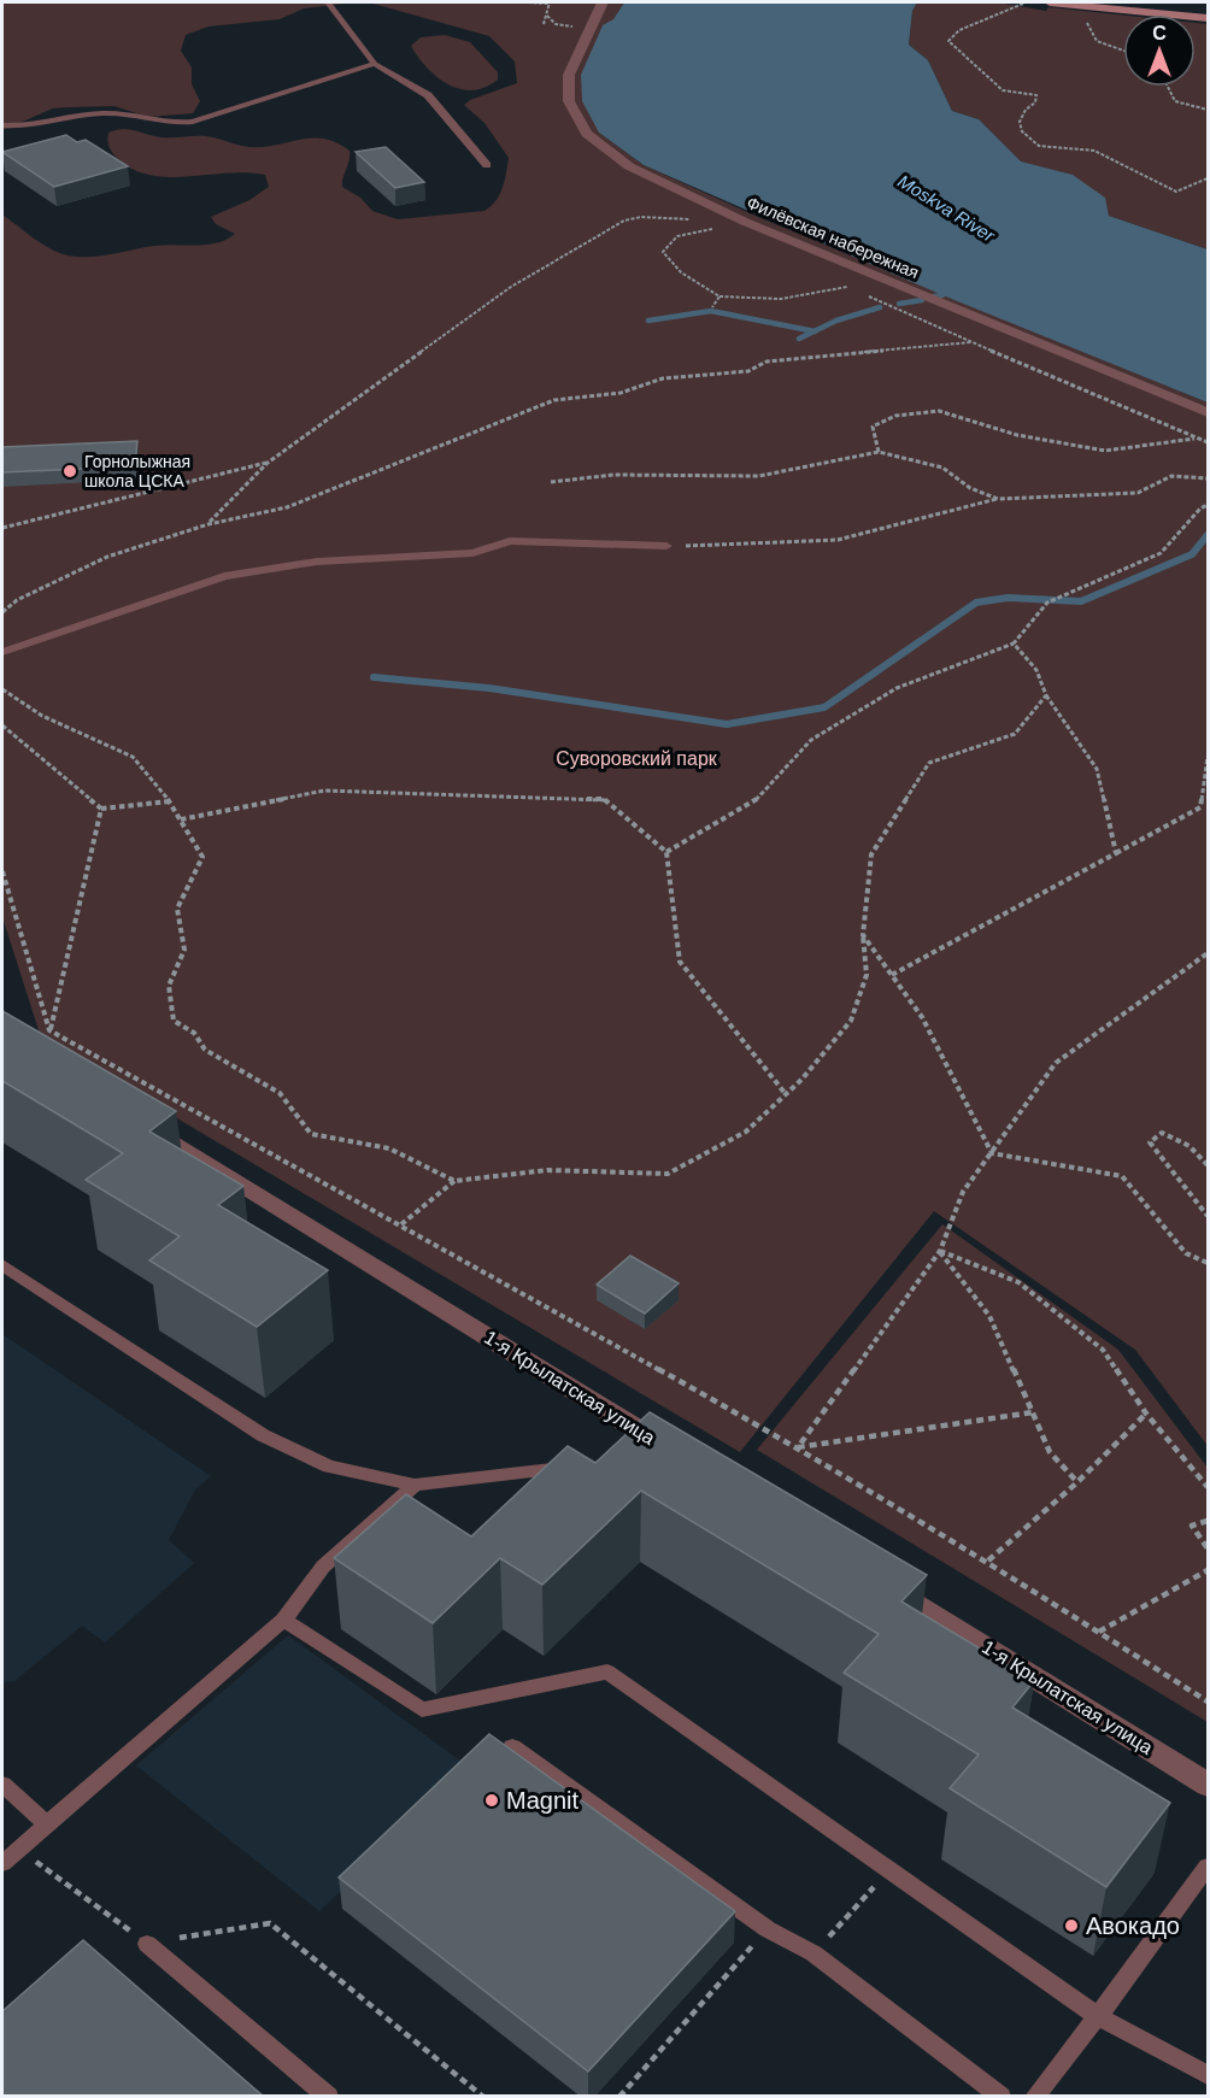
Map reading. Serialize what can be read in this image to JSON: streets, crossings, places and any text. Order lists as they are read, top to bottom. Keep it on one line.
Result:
{"streets":{"street":["Филёвская набережная","1-я Крылатская улица"]},"water":["Moskva River"],"parks":["Суворовский парк"],"places":["Горнолыжная школа ЦСКА","Magnit","Авокадо"],"north":"top"}
